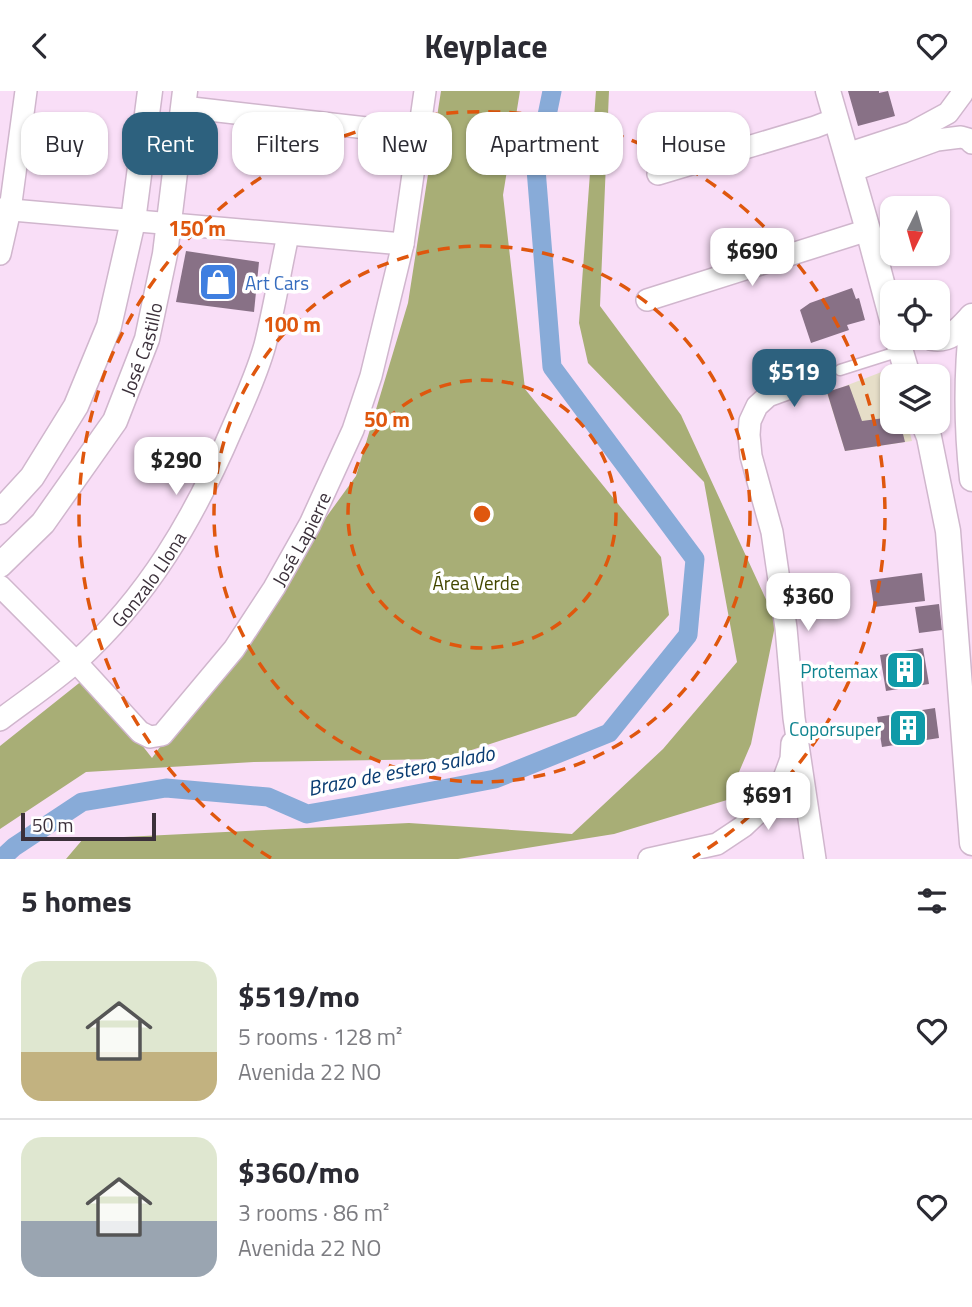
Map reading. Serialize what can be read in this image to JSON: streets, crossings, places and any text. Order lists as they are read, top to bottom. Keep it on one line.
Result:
{"streets":{"street":["José Castillo","José Lapierre","Gonzalo Llona"]},"crossings":[["José Lapierre","Gonzalo Llona"]],"water":["Brazo de estero salado"],"parks":["Área Verde"],"places":{"shop":["Art Cars"],"building":["Protemax","Coporsuper"]},"scale_bar":"50 m","north":"bottom","page":{"header":"Keyplace","chip":["Buy","Rent","Filters","New","Apartment","House"],"price":["$690","$519","$290","$360","$691"],"scale":"50 m","heading":"5 homes","list":[{"name":"$519/mo","note":"5 rooms · 128 m² · Avenida 22 NO"},{"name":"$360/mo","note":"3 rooms · 86 m² · Avenida 22 NO"}]},"rings":["150 m","100 m","50 m"]}
